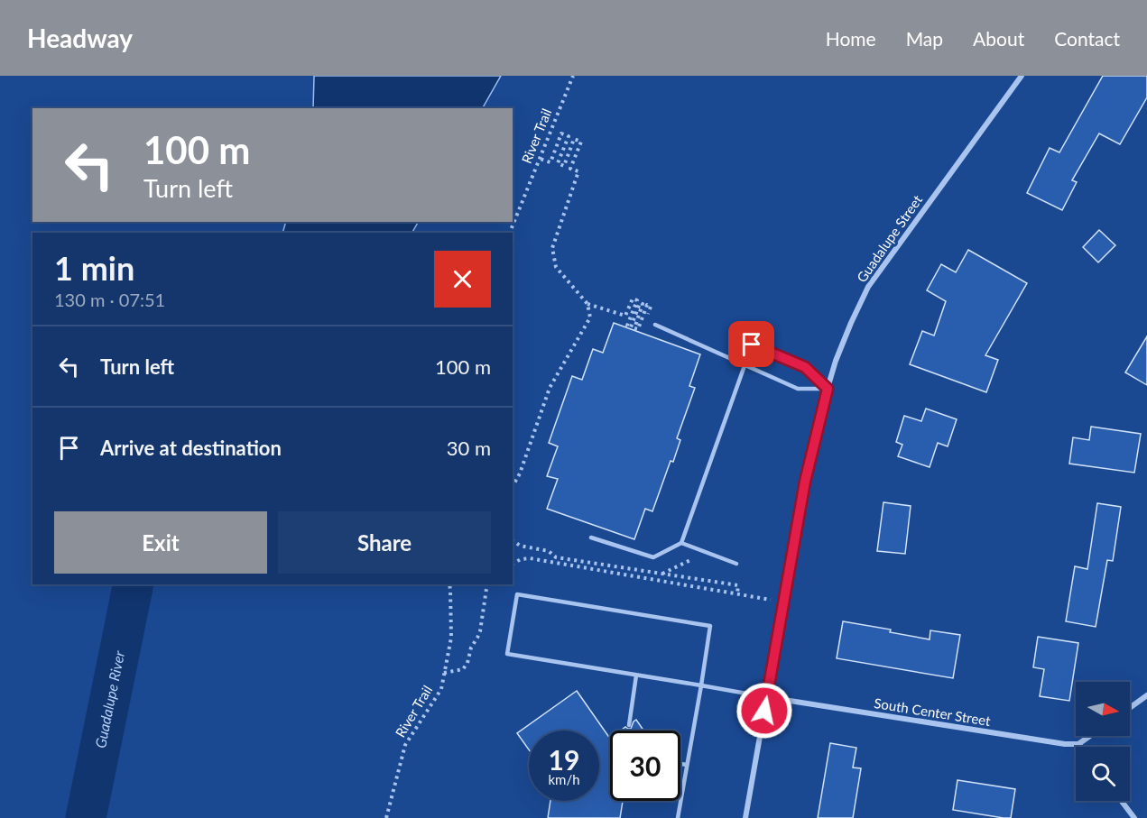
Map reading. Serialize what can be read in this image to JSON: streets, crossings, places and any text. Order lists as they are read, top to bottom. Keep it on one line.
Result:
{"streets":{"street":["Guadalupe Street","South Center Street"],"path":["River Trail"]},"crossings":[["Guadalupe Street","South Center Street"]],"water":["Guadalupe River"],"north":"right","page":{"header":"Headway","nav":["Home","Map","About","Contact"],"turn":["100 m","Turn left"],"heading":["1 min","130 m · 07:51"],"list":[{"name":"Turn left","value":"100 m"},{"name":"Arrive at destination","value":"30 m"}],"buttons":["Exit","Share"],"speed":"19 km/h","limit":"30"}}
